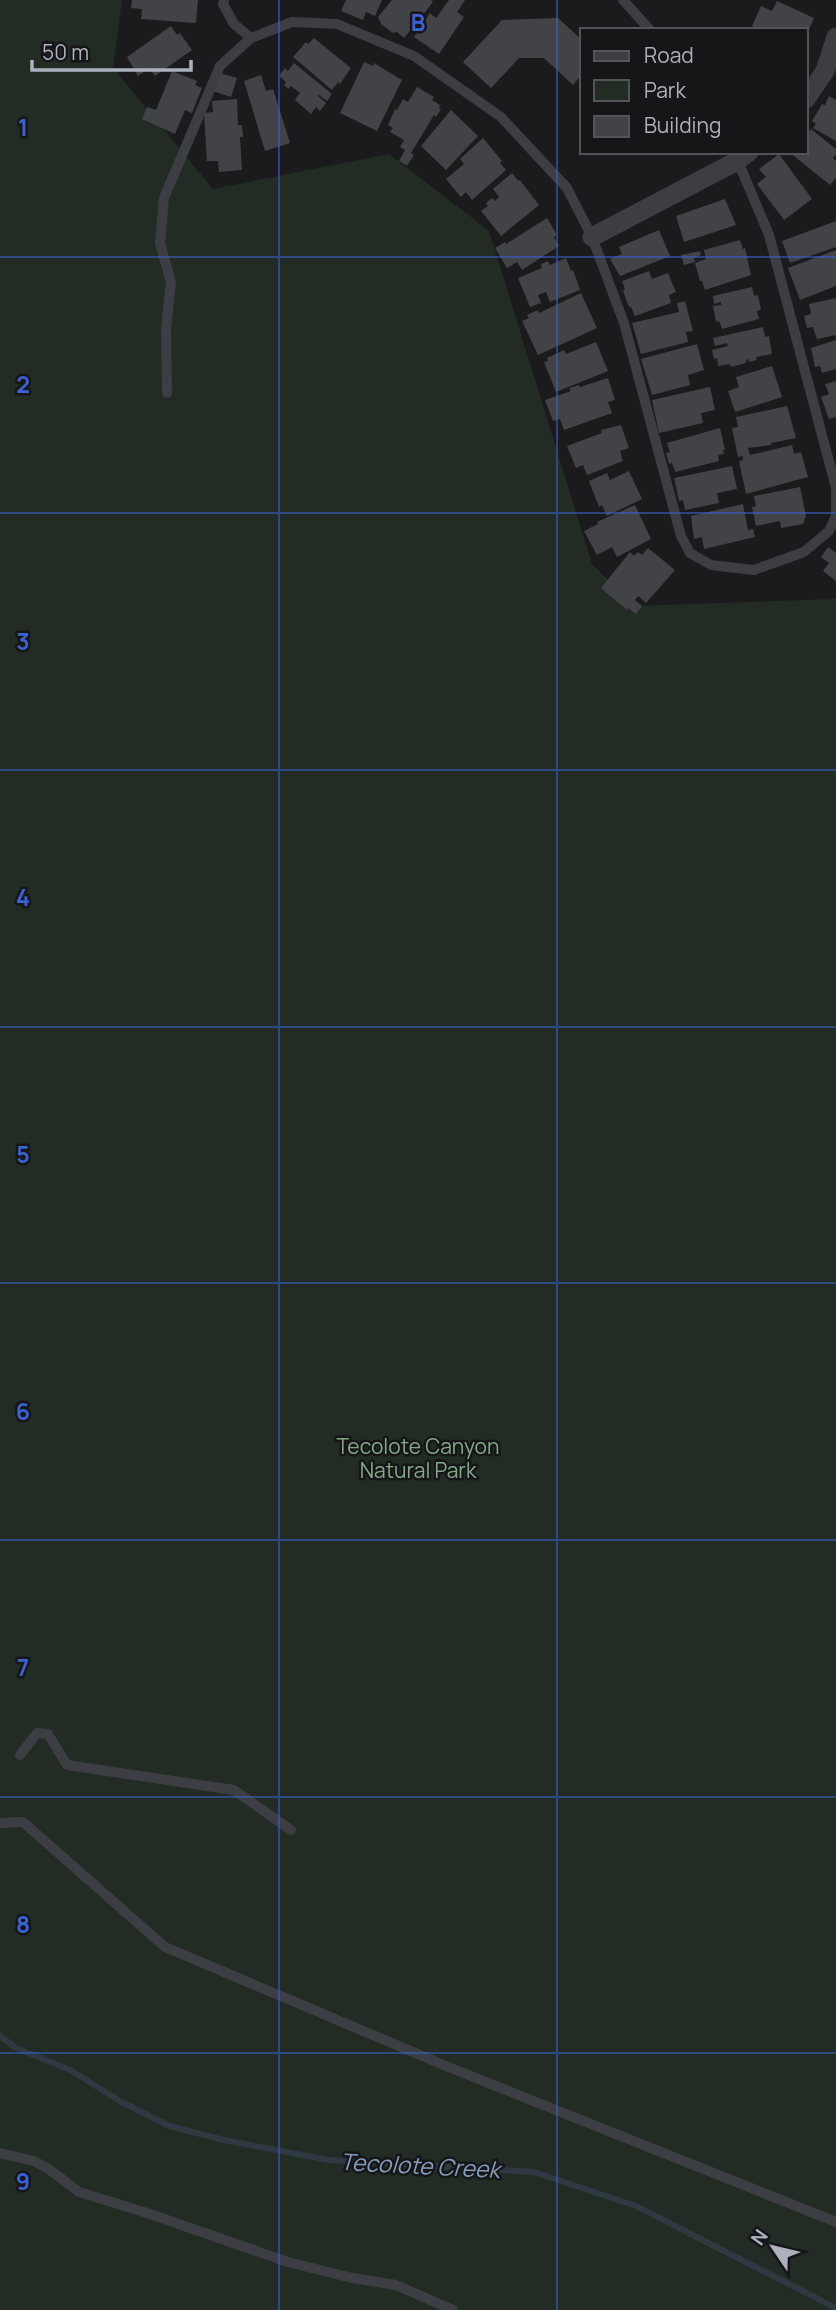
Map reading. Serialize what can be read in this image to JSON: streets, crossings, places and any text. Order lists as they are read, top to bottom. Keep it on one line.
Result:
{"water":["Tecolote Creek"],"parks":["Tecolote Canyon Natural Park"],"legend":["Road","Park","Building"],"scale_bar":"50 m","north":"top left","grid":{"columns":["B"],"rows":["1","2","3","4","5","6","7","8","9"]}}
